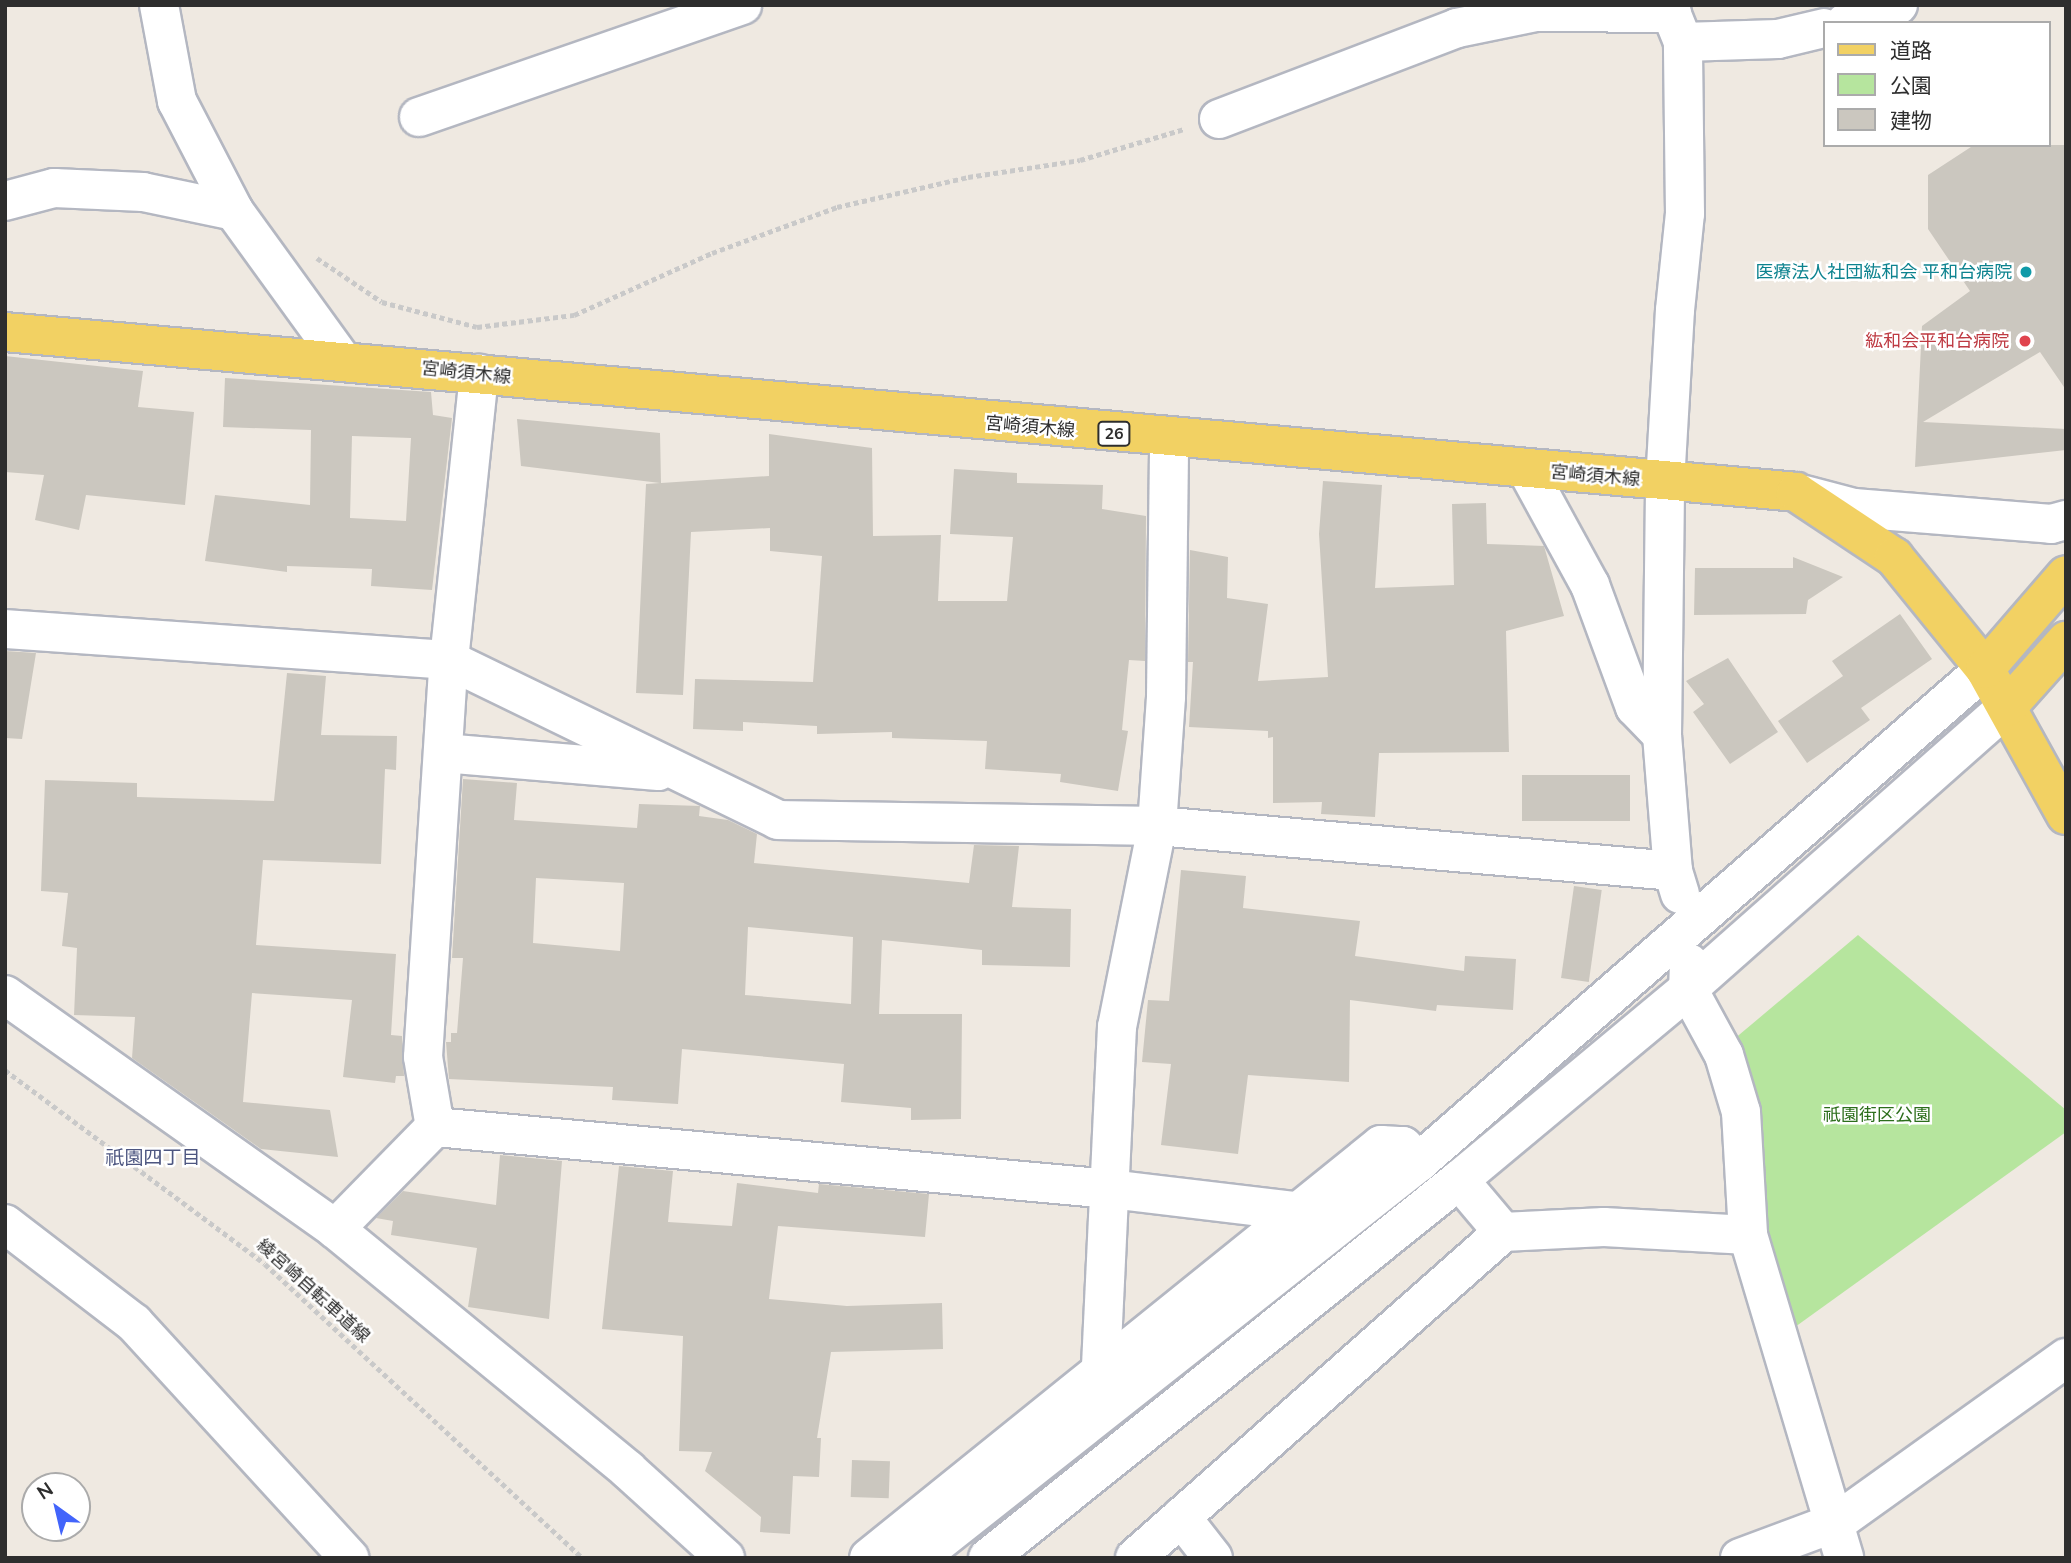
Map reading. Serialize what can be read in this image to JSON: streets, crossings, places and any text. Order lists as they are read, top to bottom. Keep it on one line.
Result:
{"streets":{"main road":["宮崎須木線","26"],"path":["綾宮崎自転車道線"]},"districts":["祇園四丁目"],"parks":["祇園街区公園"],"places":["医療法人社団紘和会 平和台病院","紘和会平和台病院"],"legend":["道路","公園","建物"],"north":"top left"}
